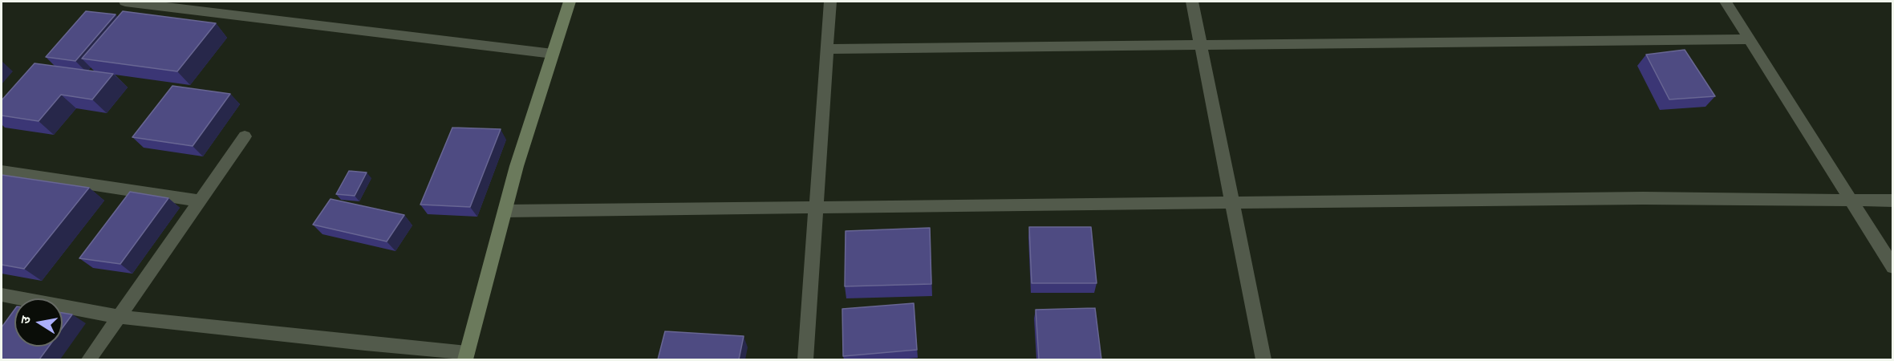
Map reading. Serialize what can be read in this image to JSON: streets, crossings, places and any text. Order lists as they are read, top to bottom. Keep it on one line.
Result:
{"north":"left"}
